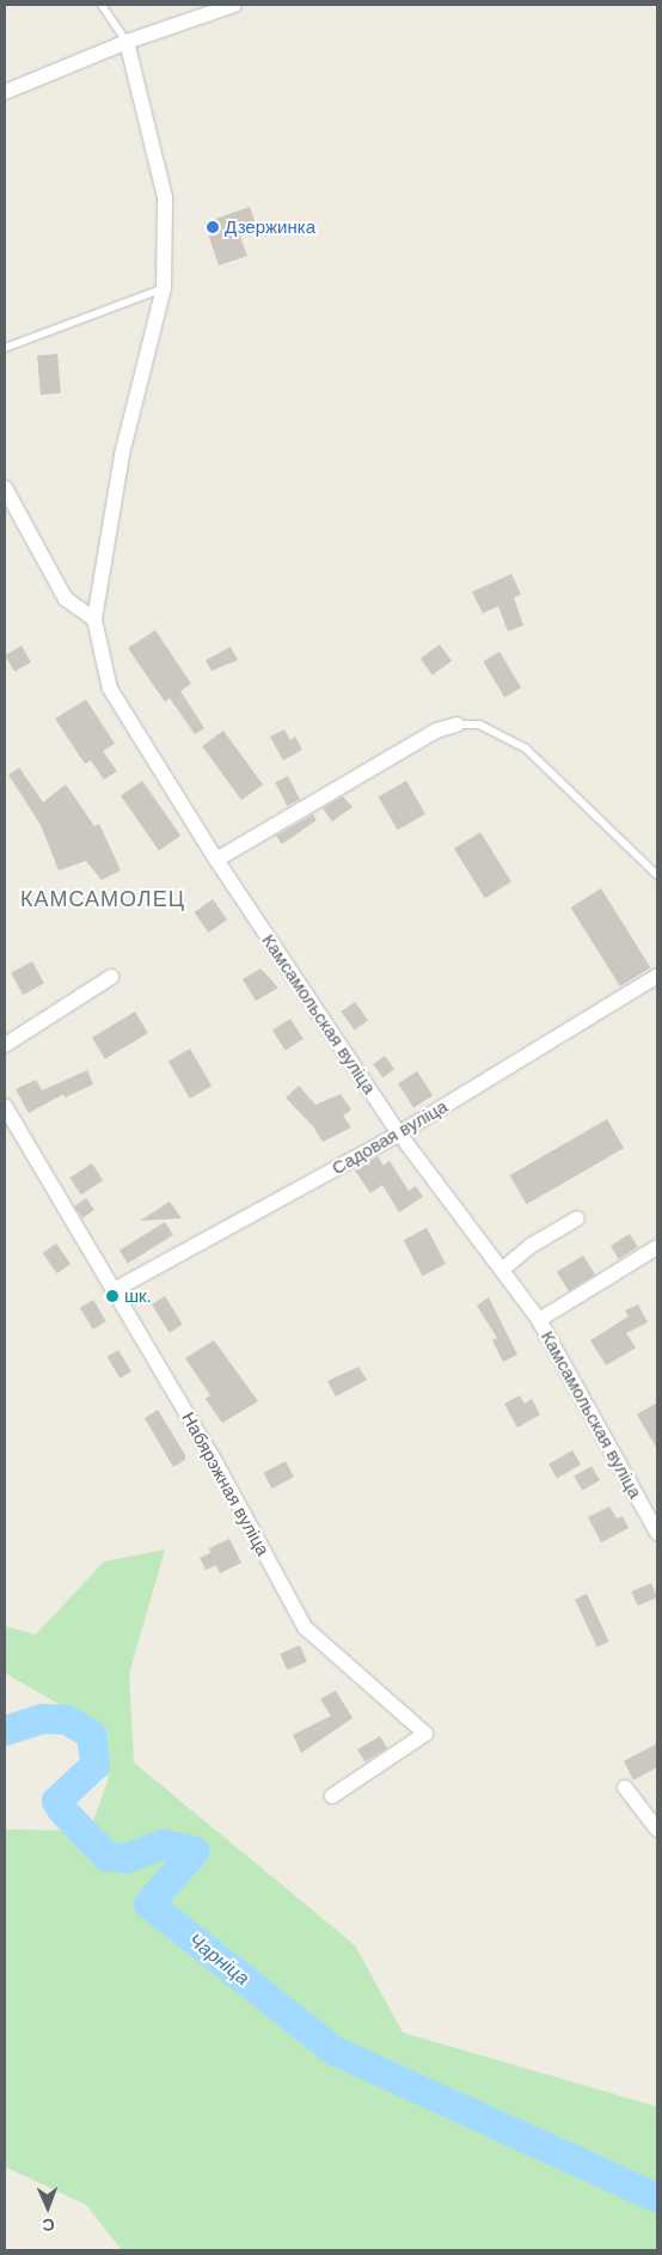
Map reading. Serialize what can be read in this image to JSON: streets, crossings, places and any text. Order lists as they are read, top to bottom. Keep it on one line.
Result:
{"streets":{"street":["Камсамольская вуліца","Садовая вуліца","Набярэжная вуліца"]},"crossings":[["Камсамольская вуліца","Садовая вуліца"],["Садовая вуліца","Набярэжная вуліца"]],"districts":["КАМСАМОЛЕЦ"],"water":["Чарніца"],"places":["Дзержинка","шк."],"north":"bottom"}
